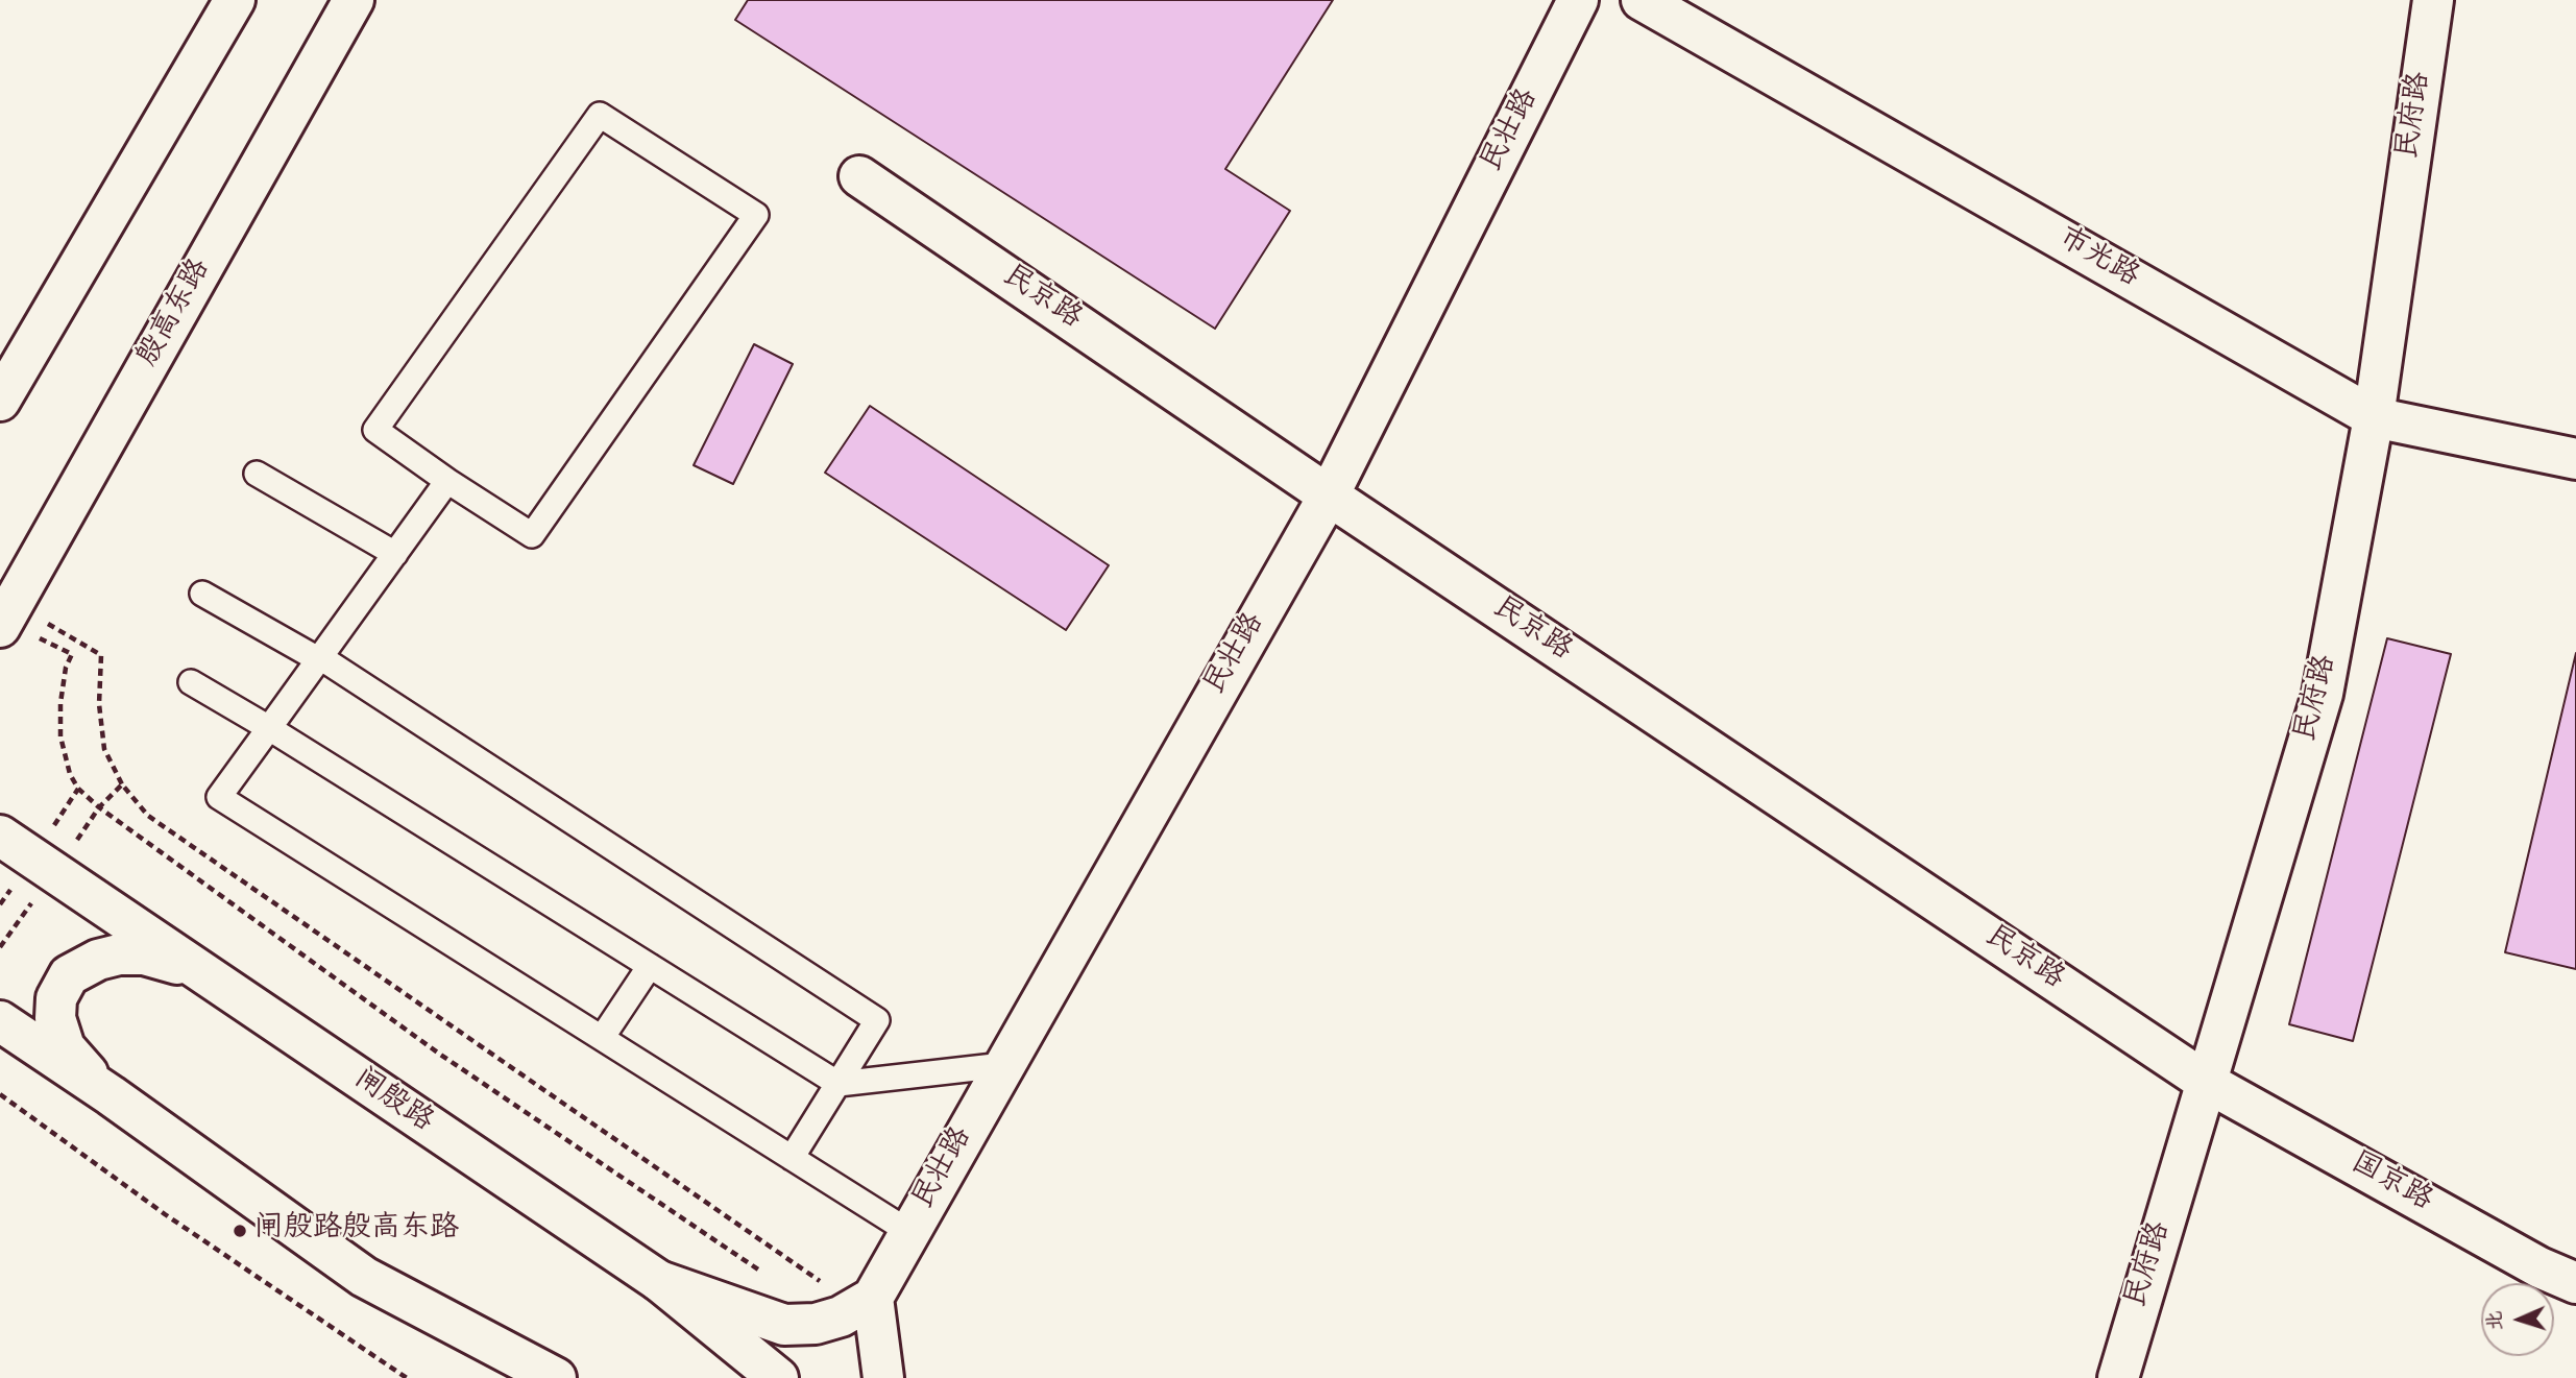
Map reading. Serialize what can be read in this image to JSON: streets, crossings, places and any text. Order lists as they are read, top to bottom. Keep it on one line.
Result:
{"streets":{"street":["民府路","民壮路","市光路","民京路","殷高东路","闸殷路","国京路"]},"crossings":[["民府路","市光路"],["民府路","民京路"],["民府路","国京路"],["民壮路","民京路"],["民京路","国京路"]],"places":["闸殷路殷高东路"],"north":"left"}
